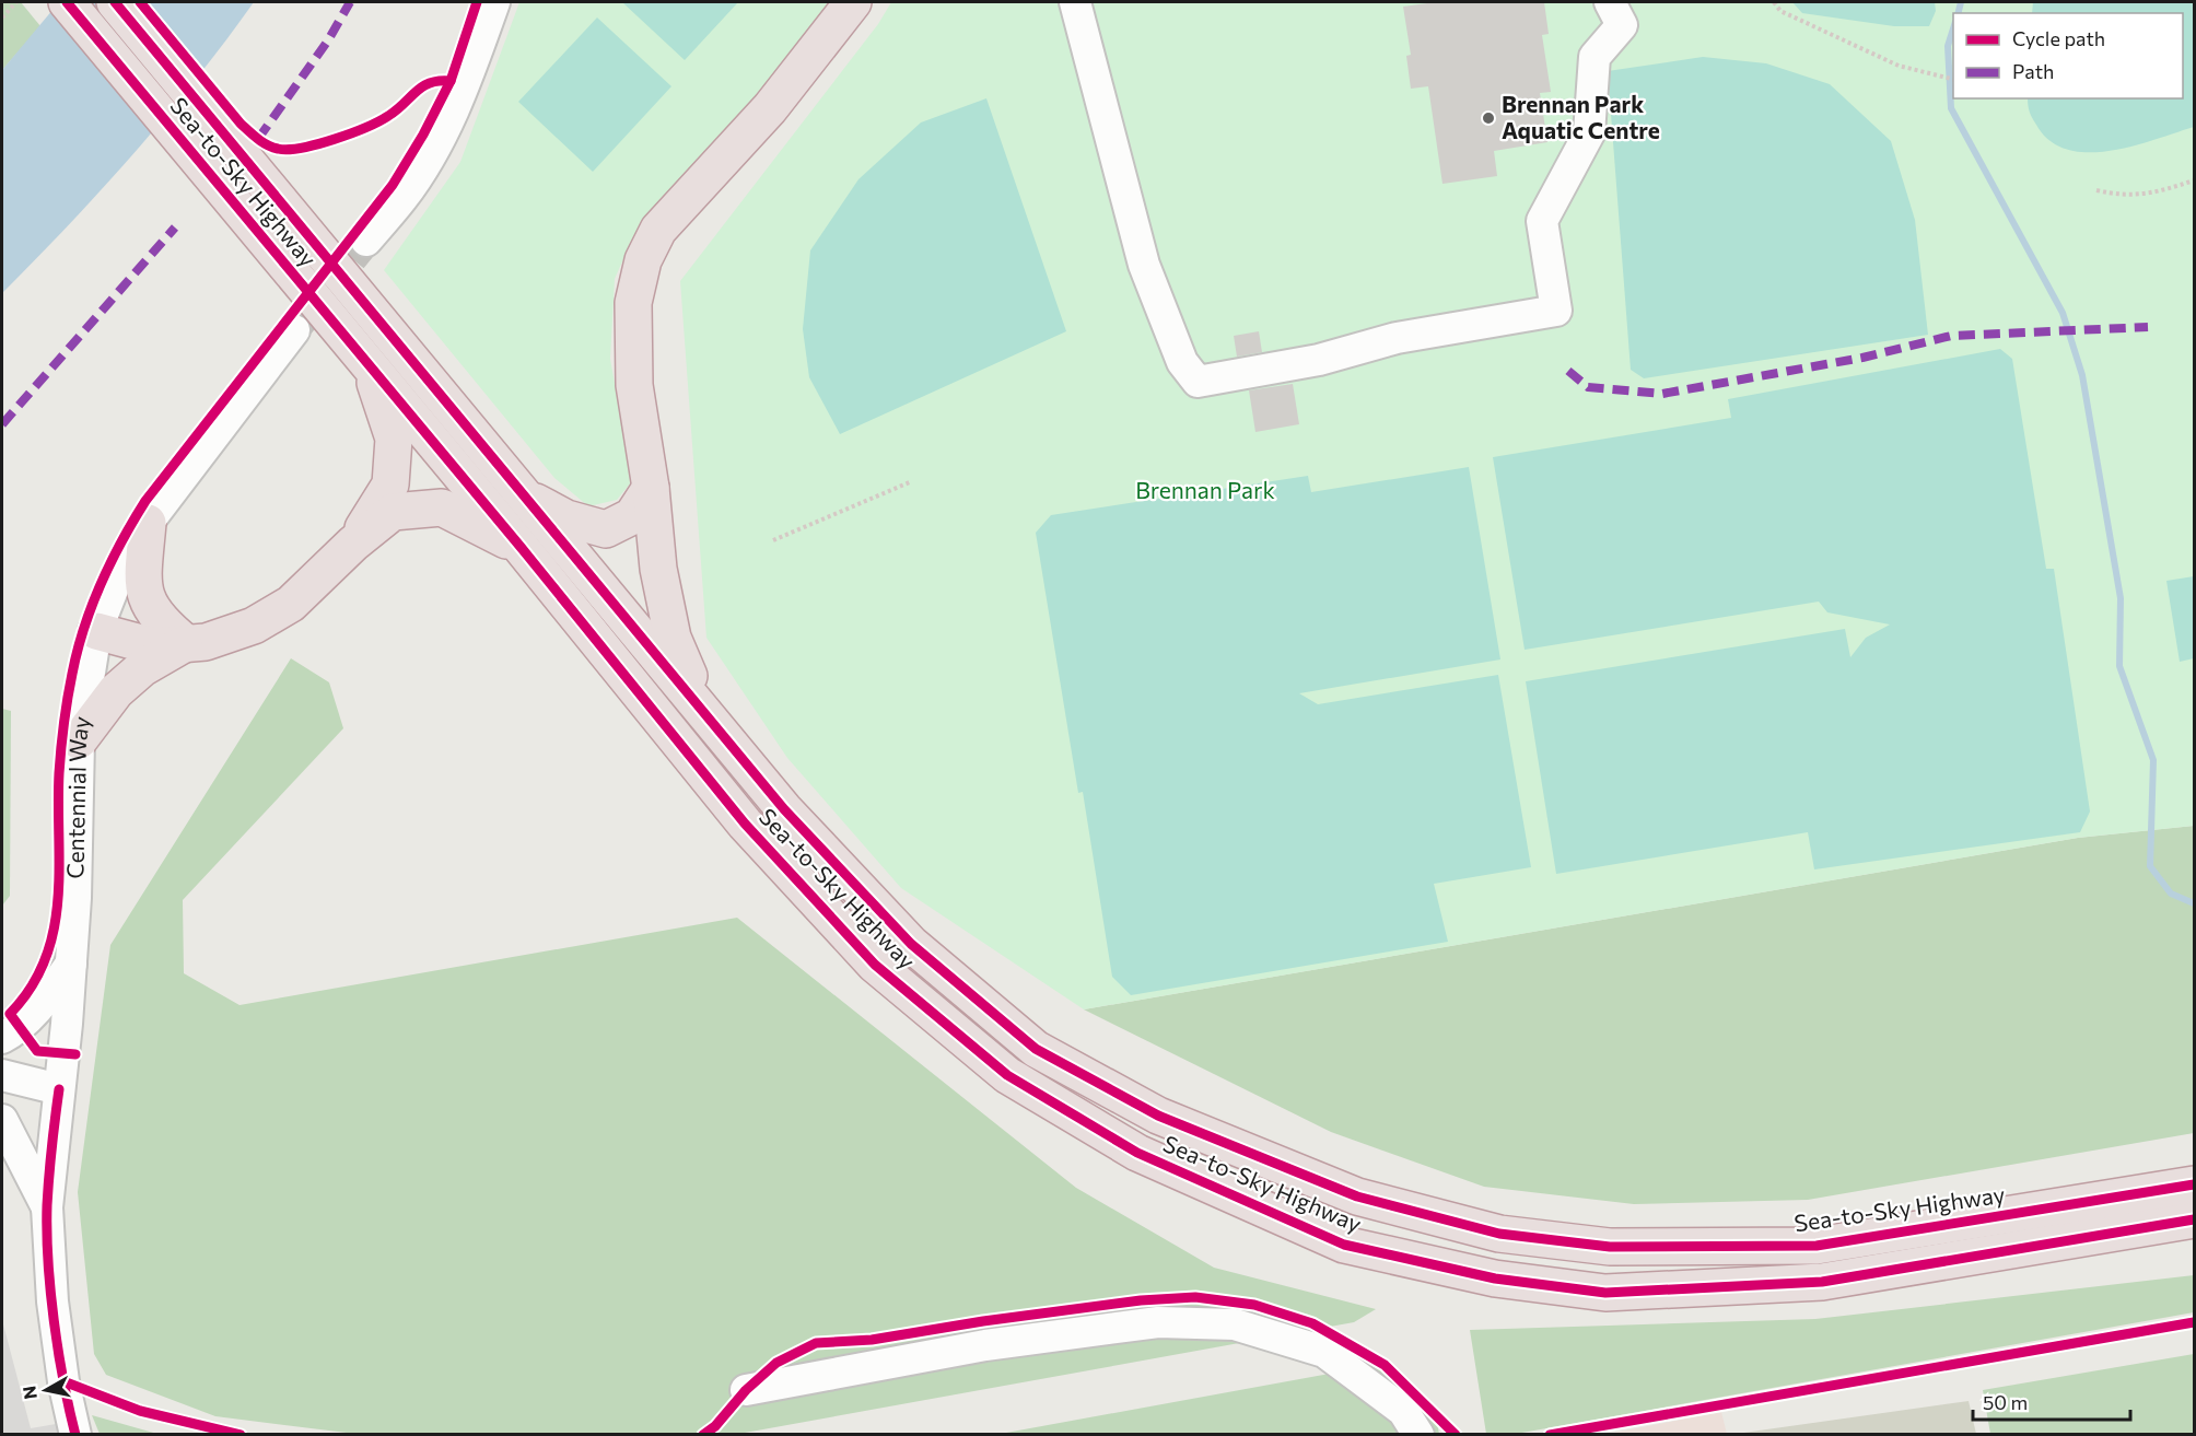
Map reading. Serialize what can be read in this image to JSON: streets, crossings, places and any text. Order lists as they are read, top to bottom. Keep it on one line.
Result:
{"streets":{"highway":["Sea-to-Sky Highway"],"street":["Centennial Way"]},"parks":["Brennan Park"],"places":["Brennan Park Aquatic Centre"],"legend":["Cycle path","Path"],"scale_bar":"50 m","north":"left"}
